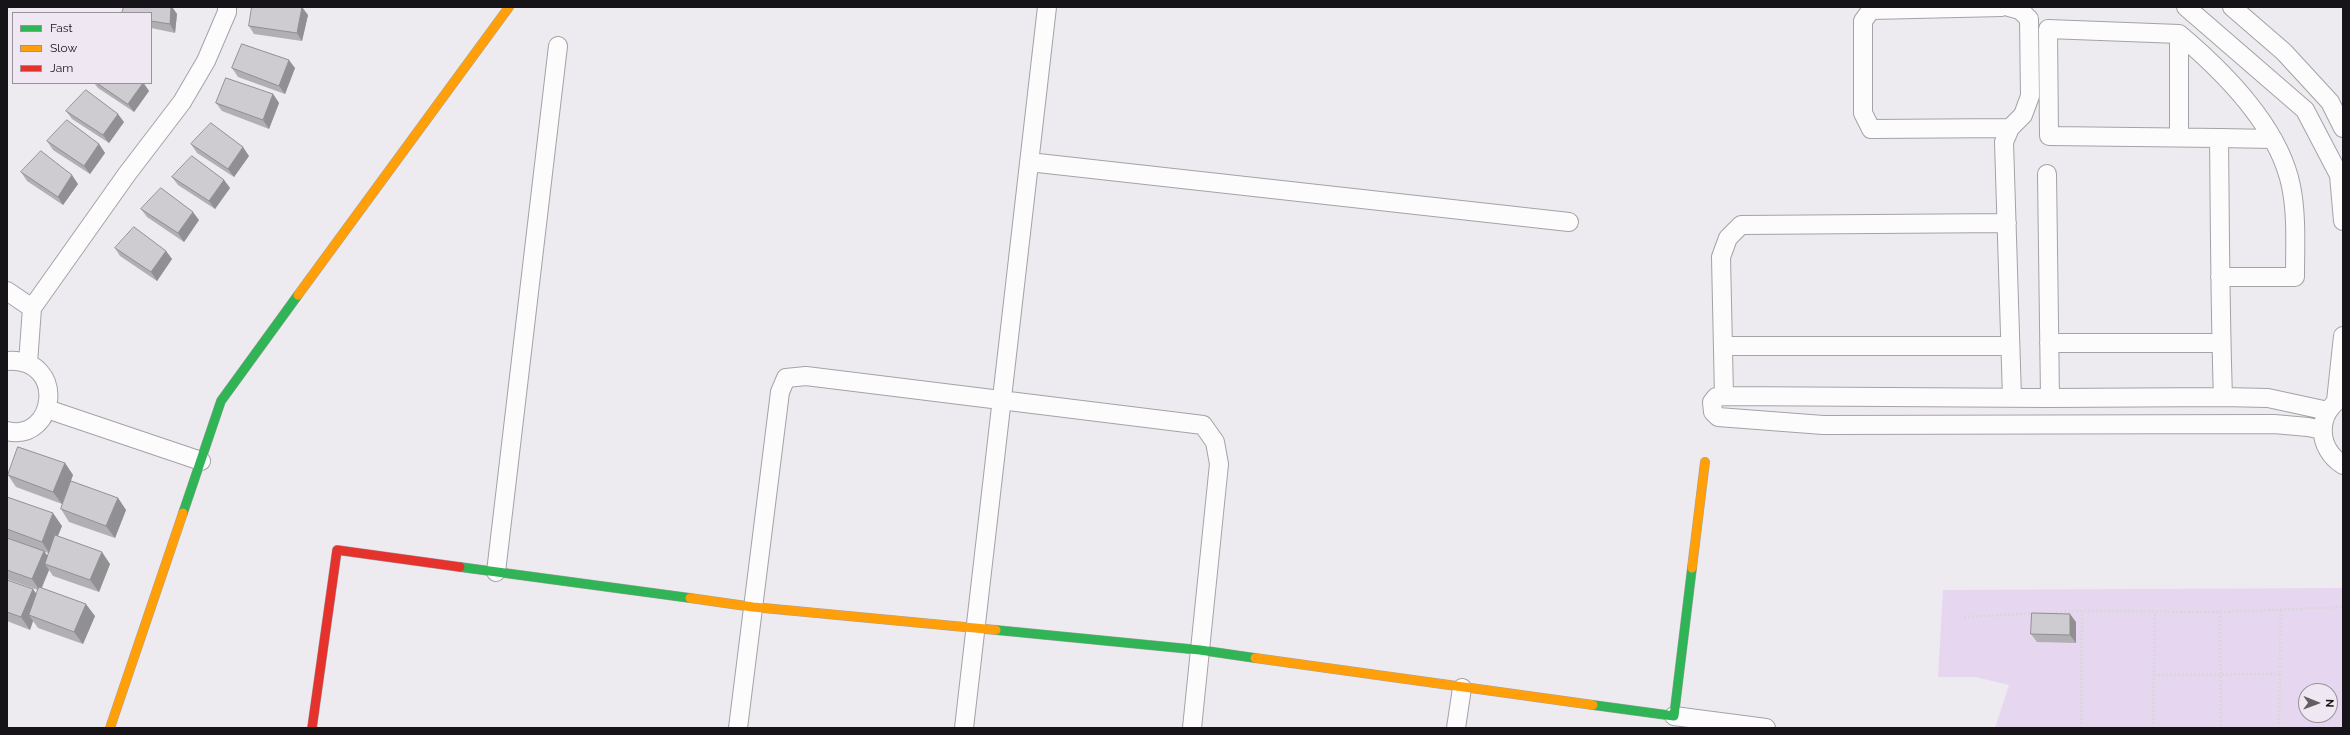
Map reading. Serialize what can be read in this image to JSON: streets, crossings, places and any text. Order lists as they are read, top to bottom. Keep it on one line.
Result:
{"legend":["Fast","Slow","Jam"],"north":"right"}
